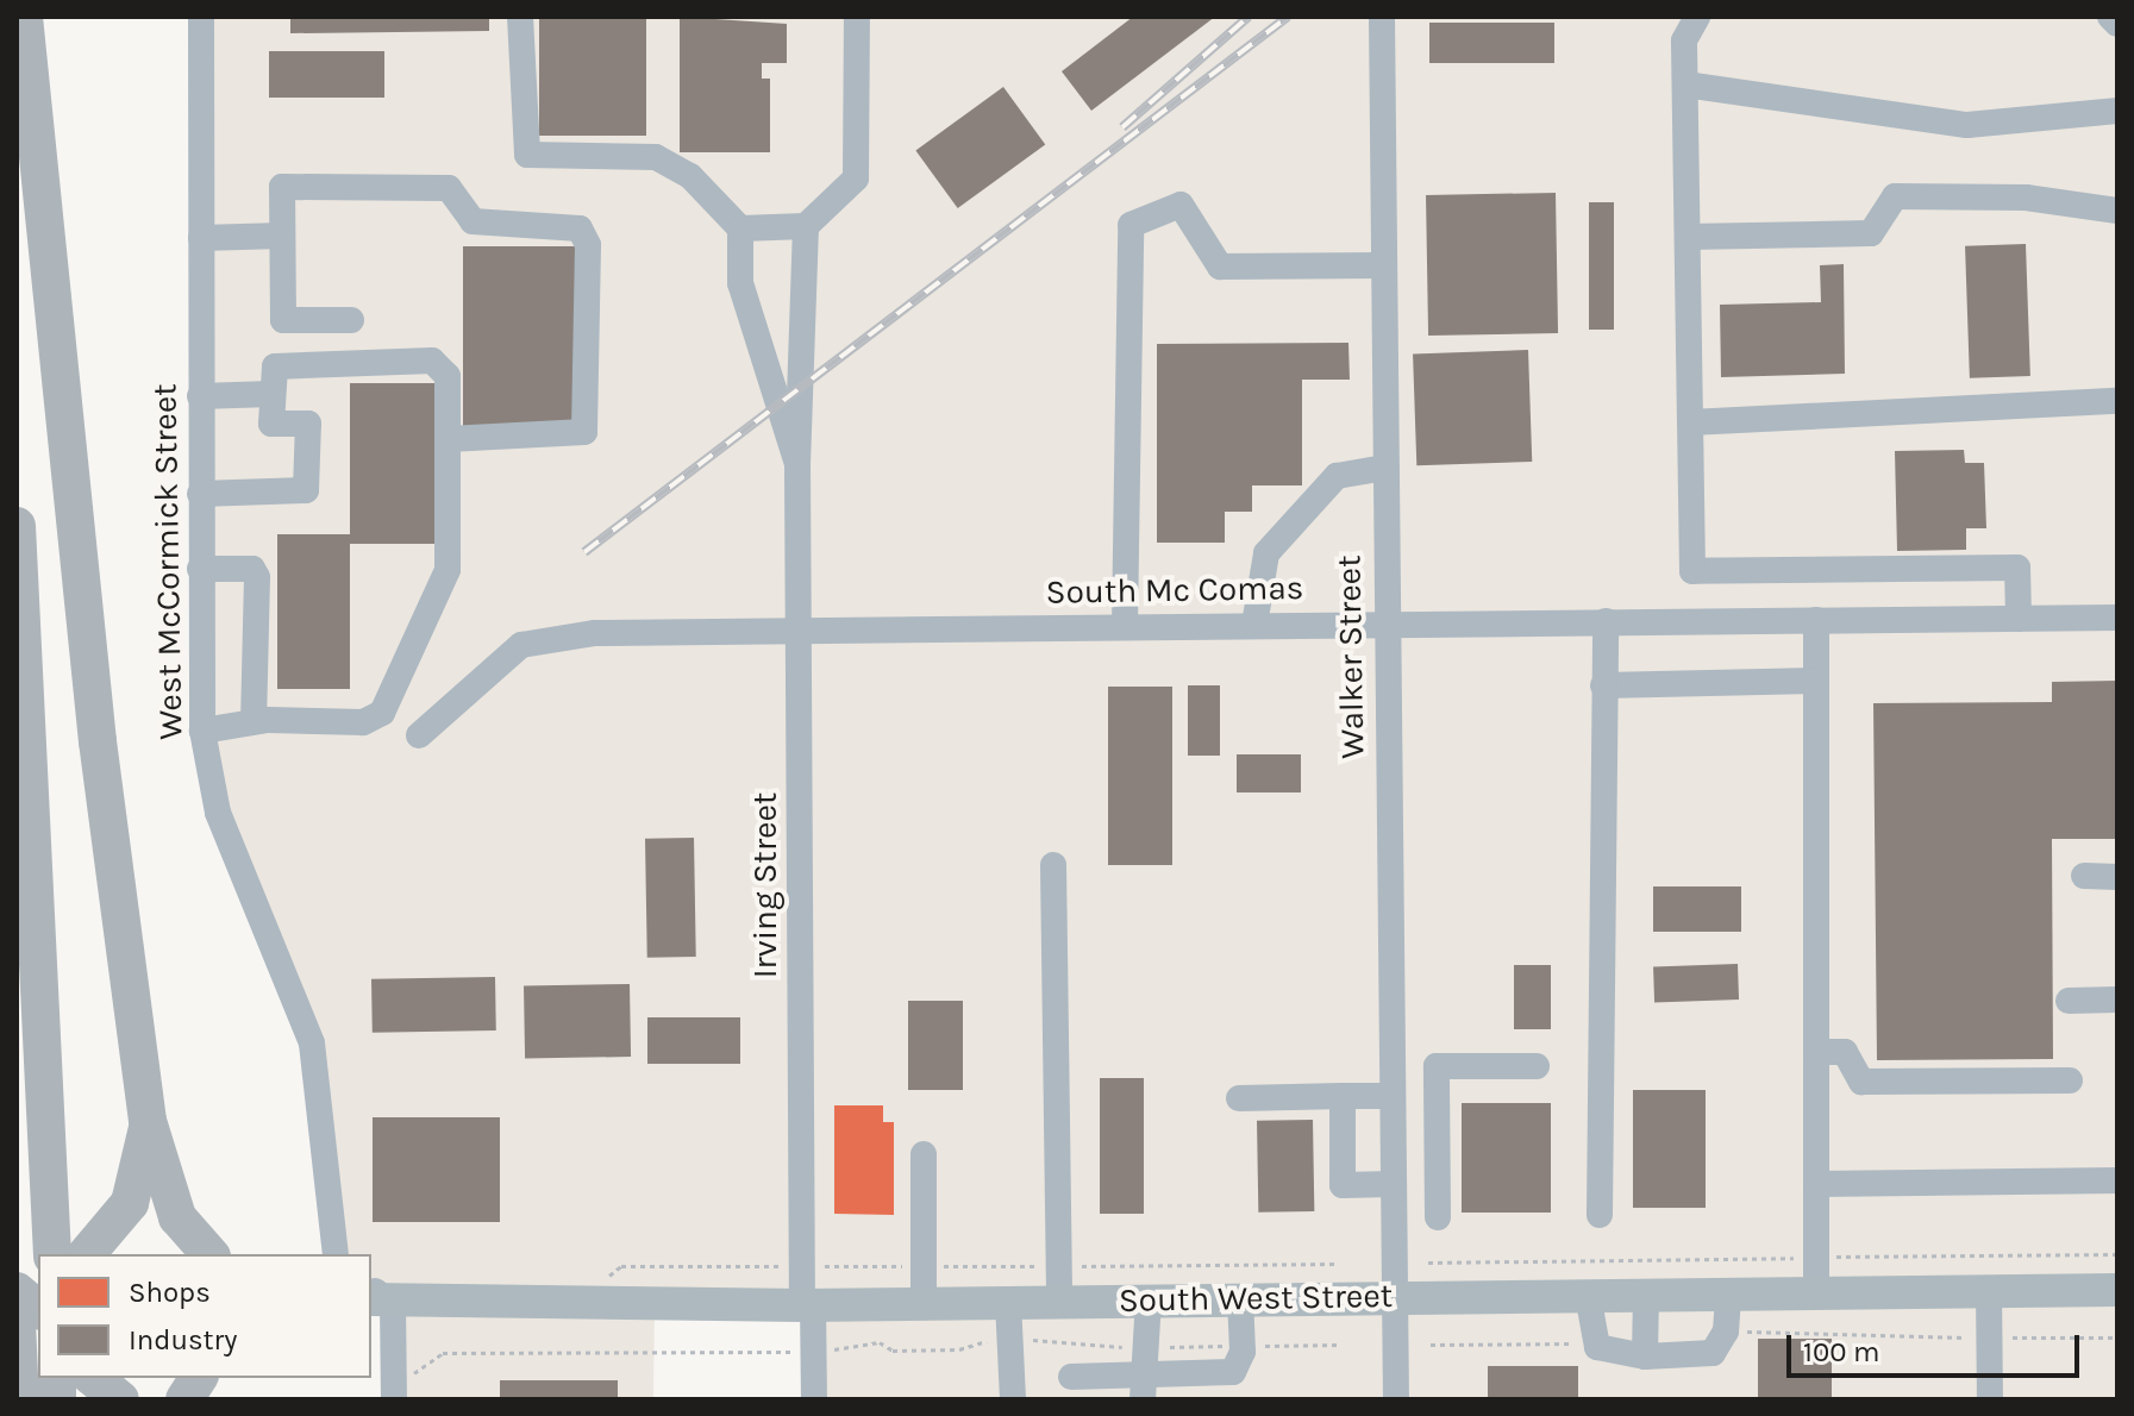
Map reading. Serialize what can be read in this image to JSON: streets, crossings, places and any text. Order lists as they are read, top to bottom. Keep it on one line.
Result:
{"streets":{"main road":["South West Street"],"street":["West McCormick Street","South Mc Comas","Walker Street","Irving Street"]},"crossings":[["South Mc Comas","Walker Street"],["South Mc Comas","Irving Street"],["Walker Street","South West Street"],["Irving Street","South West Street"]],"legend":["Shops","Industry"],"scale_bar":"100 m"}
